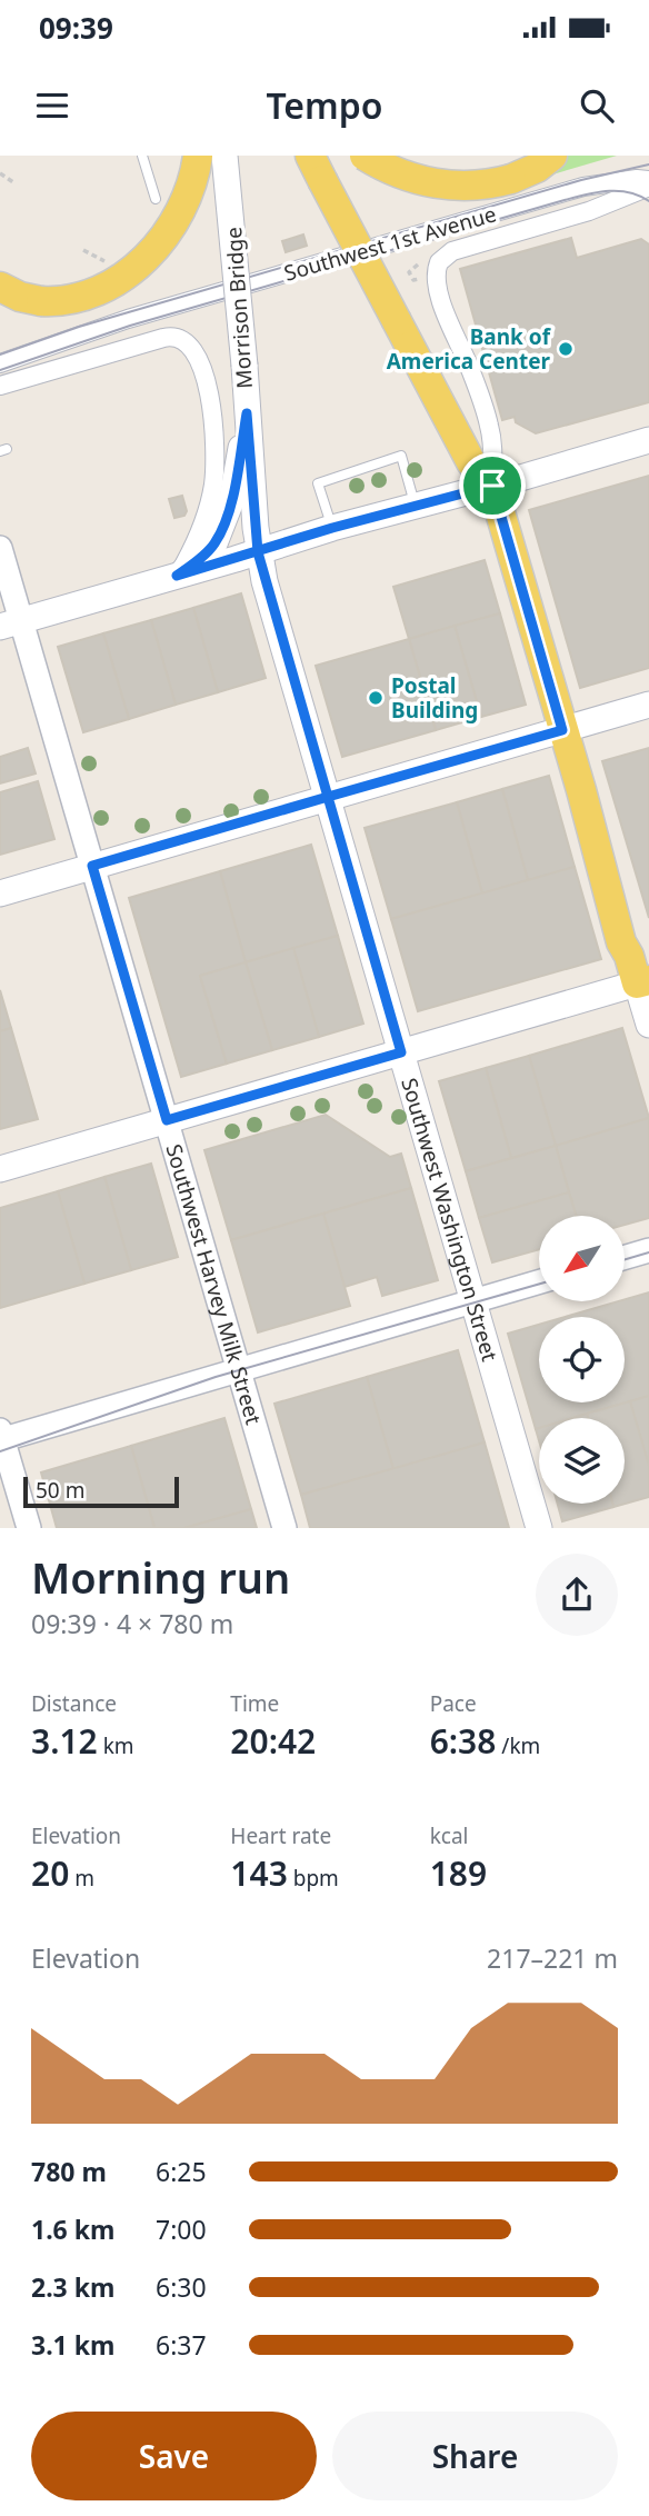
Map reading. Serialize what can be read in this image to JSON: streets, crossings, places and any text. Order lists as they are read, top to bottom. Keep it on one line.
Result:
{"streets":{"main road":["Morrison Bridge","Southwest Washington Street"],"street":["Southwest 1st Avenue","Southwest Harvey Milk Street"]},"crossings":[["Morrison Bridge","Southwest Washington Street"]],"places":["Bank of America Center","Postal Building"],"scale_bar":"50 m","north":"bottom left","page":{"status":"09:39","header":"Tempo","scale":"50 m","heading":["Morning run","09:39 · 4 × 780 m"],"stats":[["Distance","3.12 km"],["Time","20:42"],["Pace","6:38 /km"],["Elevation","20 m"],["Heart rate","143 bpm"],["kcal","189"]],"chart":["Elevation","217–221 m"],"list":[{"name":"780 m","note":"6:25"},{"name":"1.6 km","note":"7:00"},{"name":"2.3 km","note":"6:30"},{"name":"3.1 km","note":"6:37"}],"buttons":["Save","Share"]}}
